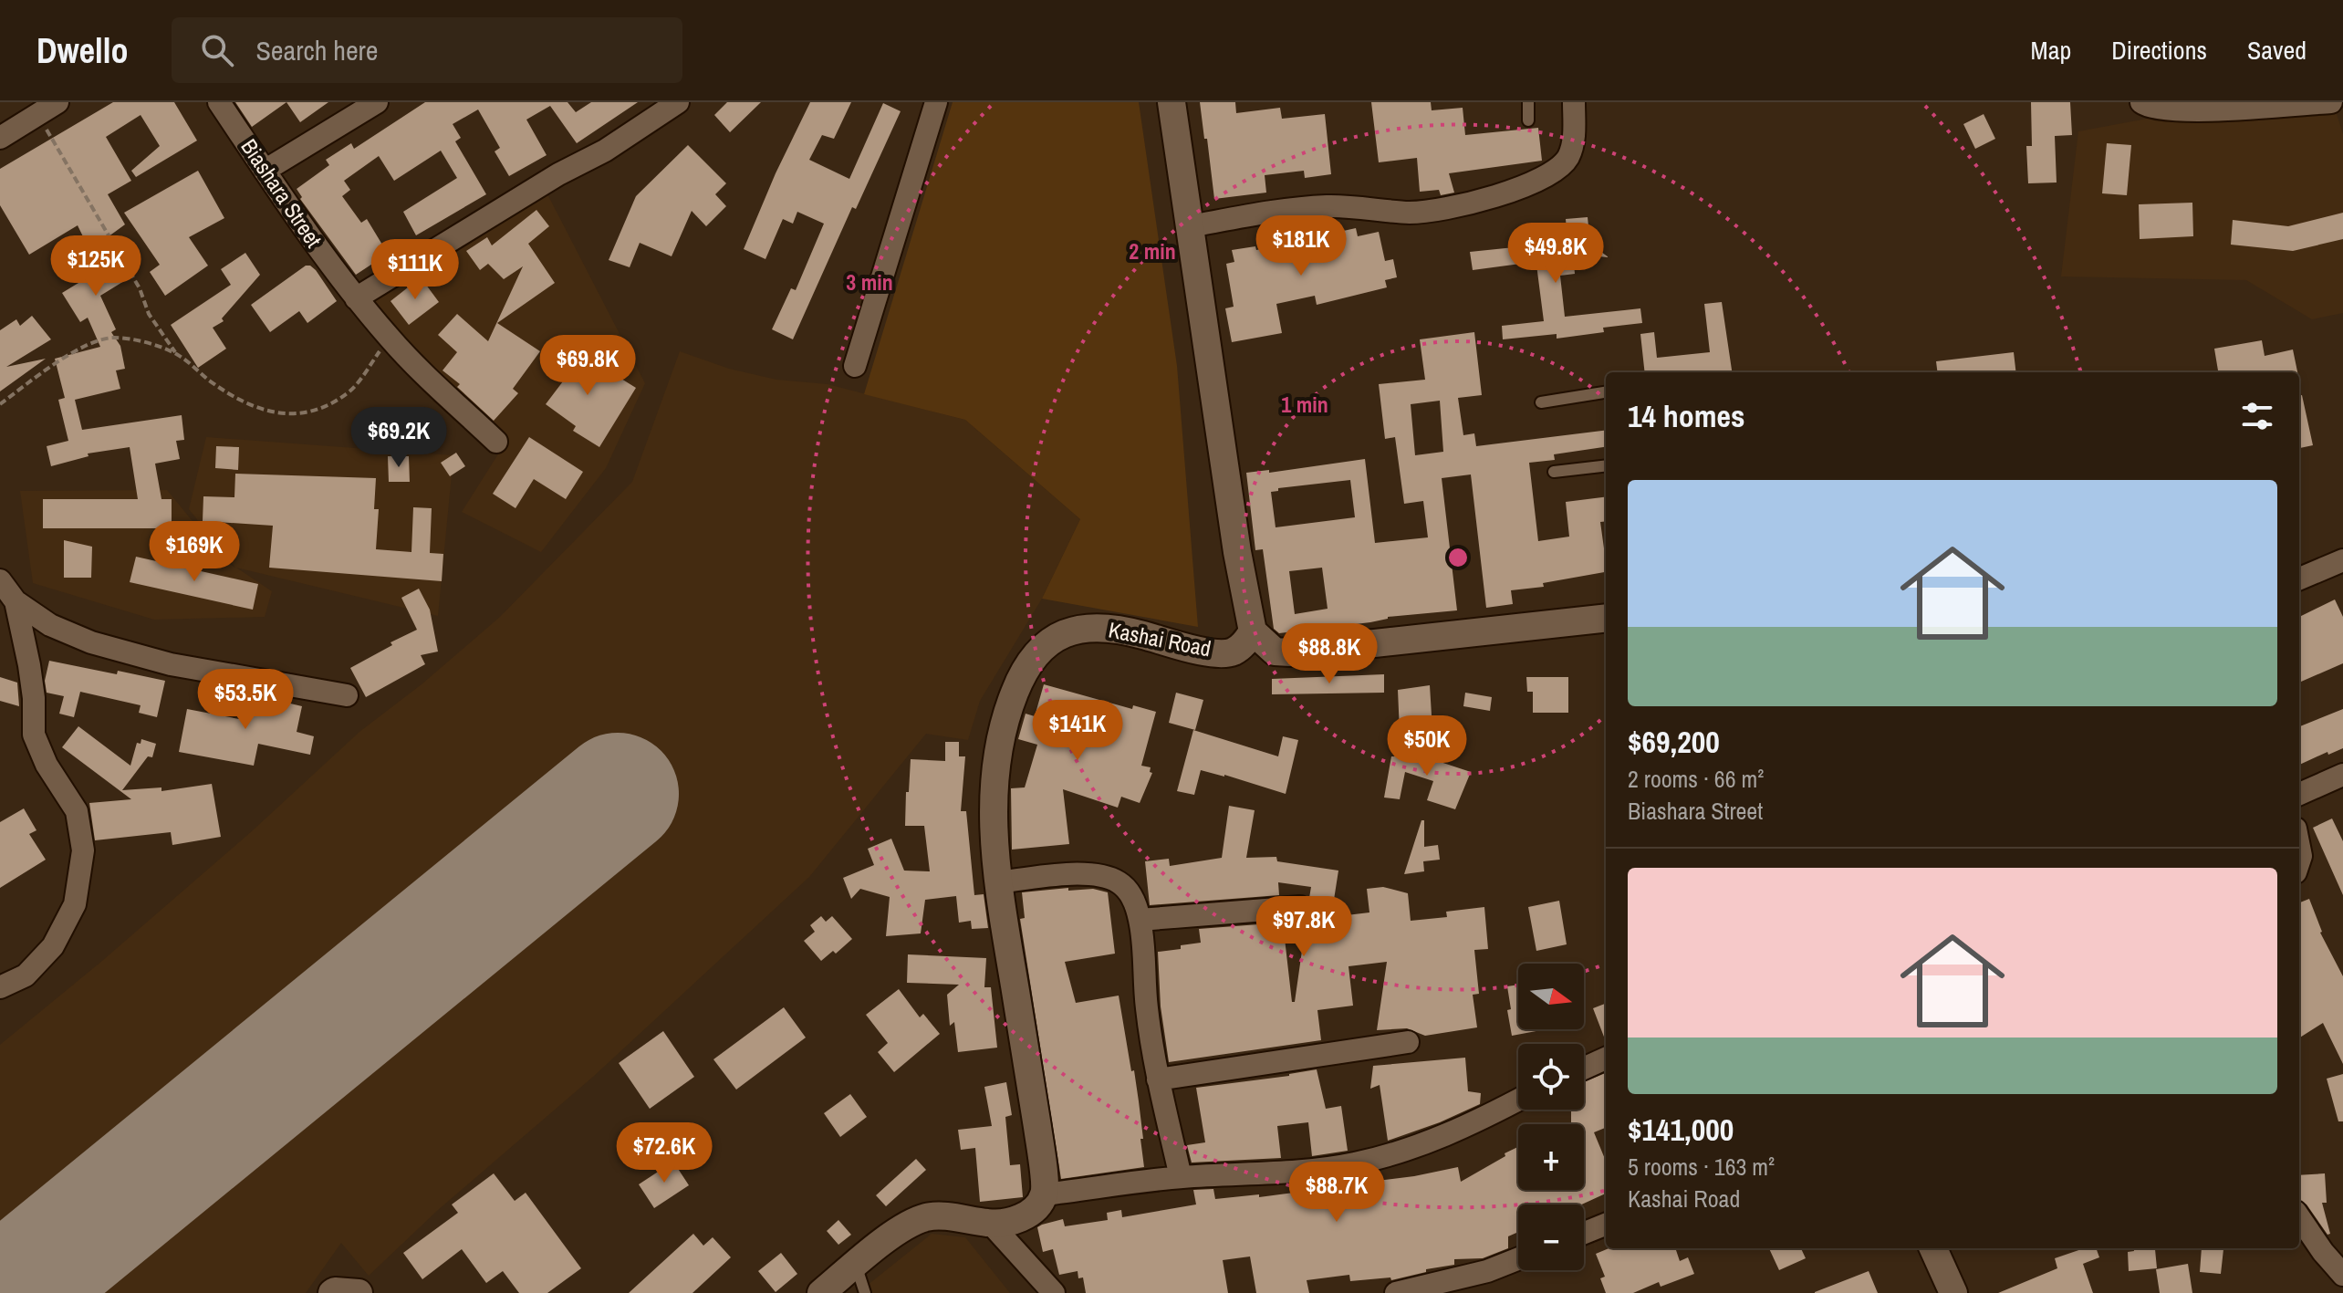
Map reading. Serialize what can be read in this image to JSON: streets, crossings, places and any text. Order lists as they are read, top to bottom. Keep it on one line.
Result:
{"streets":{"street":["Biashara Street","Kashai Road"]},"north":"right","page":{"header":"Dwello","search":"Search here","nav":["Map","Directions","Saved"],"price":["$181K","$49.8K","$125K","$111K","$69.8K","$69.2K","$169K","$88.8K","$53.5K","$141K","$50K","$97.8K","$72.6K","$88.7K"],"heading":"14 homes","list":[{"name":"$69,200","note":"2 rooms · 66 m² · Biashara Street"},{"name":"$141,000","note":"5 rooms · 163 m² · Kashai Road"}],"map_buttons":["+","−"]},"rings":["2 min","3 min","1 min"]}
